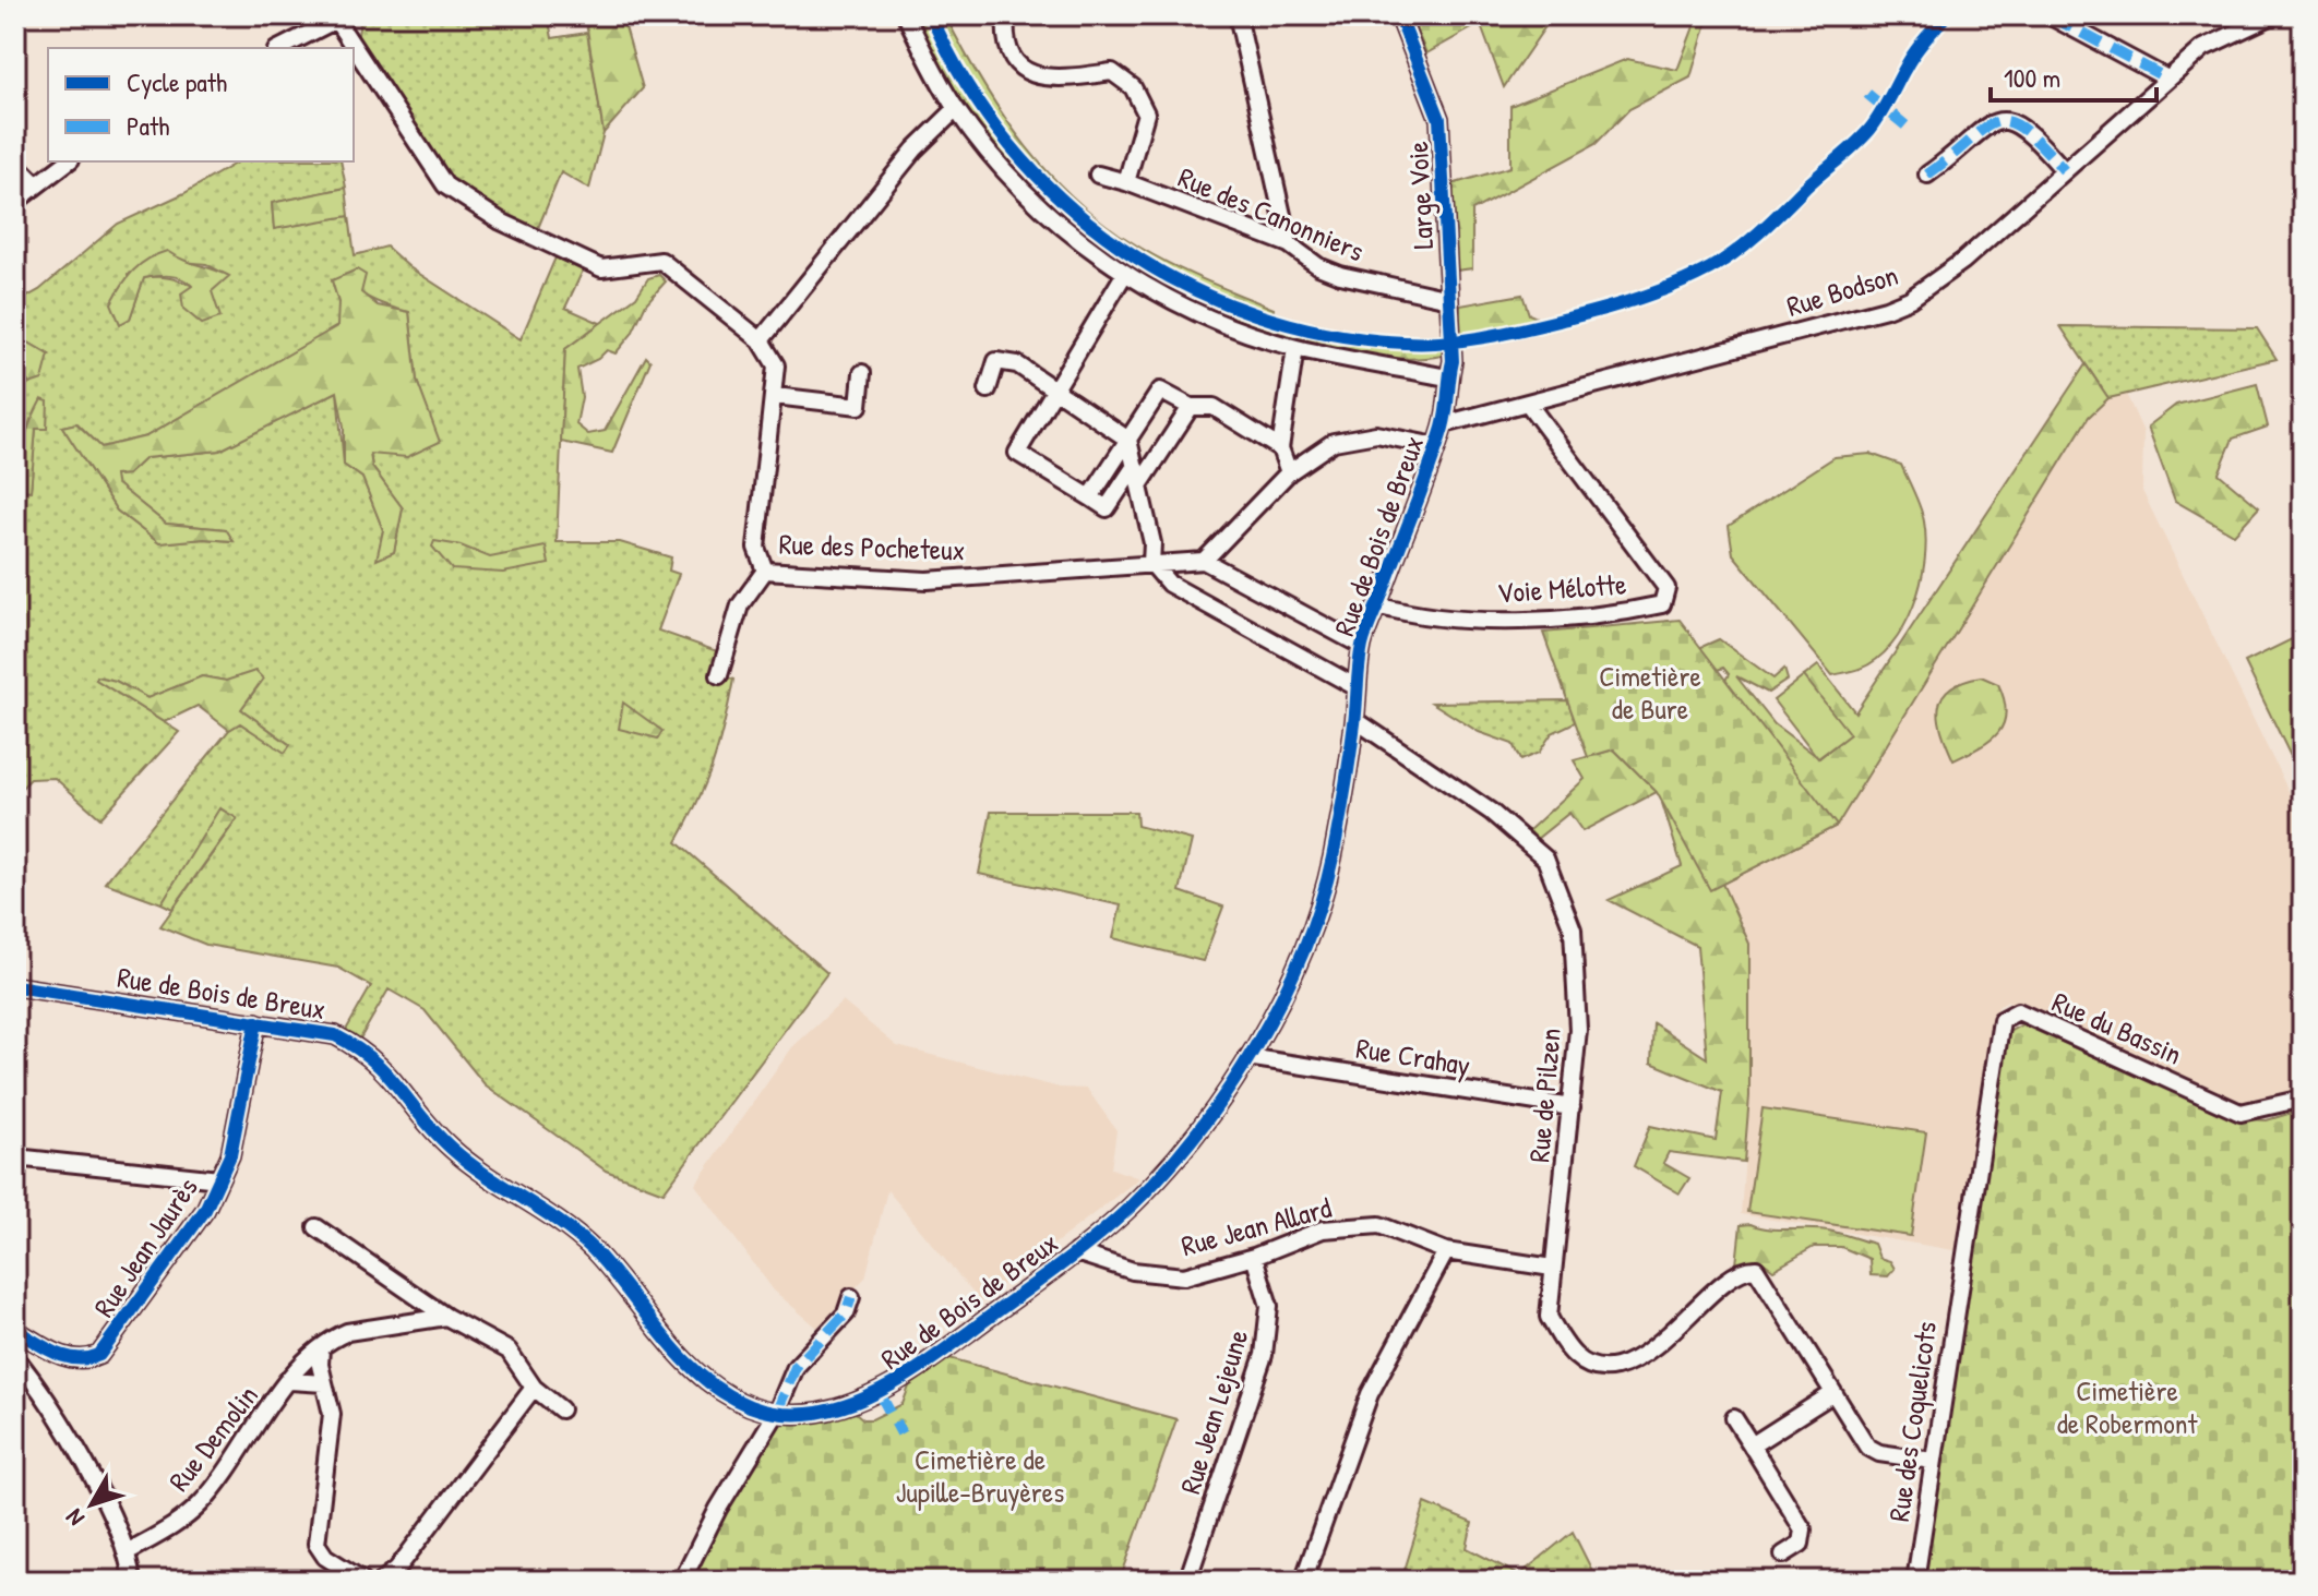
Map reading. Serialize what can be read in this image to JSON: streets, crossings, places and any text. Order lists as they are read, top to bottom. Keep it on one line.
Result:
{"streets":{"street":["Large Voie","Rue des Canonniers","Rue Bodson","Rue de Bois de Breux","Rue des Pocheteux","Voie Mélotte","Rue du Bassin","Rue Crahay","Rue de Pilzen","Rue Jean Allard","Rue Jean Jaurès","Rue Jean Lejeune","Rue des Coquelicots","Rue Demolin"]},"crossings":[["Large Voie","Rue des Canonniers"],["Large Voie","Rue de Bois de Breux"],["Rue Bodson","Rue de Bois de Breux"],["Rue Bodson","Voie Mélotte"],["Rue de Bois de Breux","Voie Mélotte"],["Rue de Bois de Breux","Rue Crahay"],["Rue de Bois de Breux","Rue de Pilzen"],["Rue de Bois de Breux","Rue Jean Allard"],["Rue de Bois de Breux","Rue Jean Jaurès"],["Rue du Bassin","Rue des Coquelicots"],["Rue Crahay","Rue de Pilzen"],["Rue de Pilzen","Rue Jean Allard"],["Rue Jean Allard","Rue Jean Lejeune"]],"parks":["Cimetière de Bure","Cimetière de Robermont","Cimetière de Jupille-Bruyères"],"legend":["Cycle path","Path"],"scale_bar":"100 m","north":"bottom left"}
